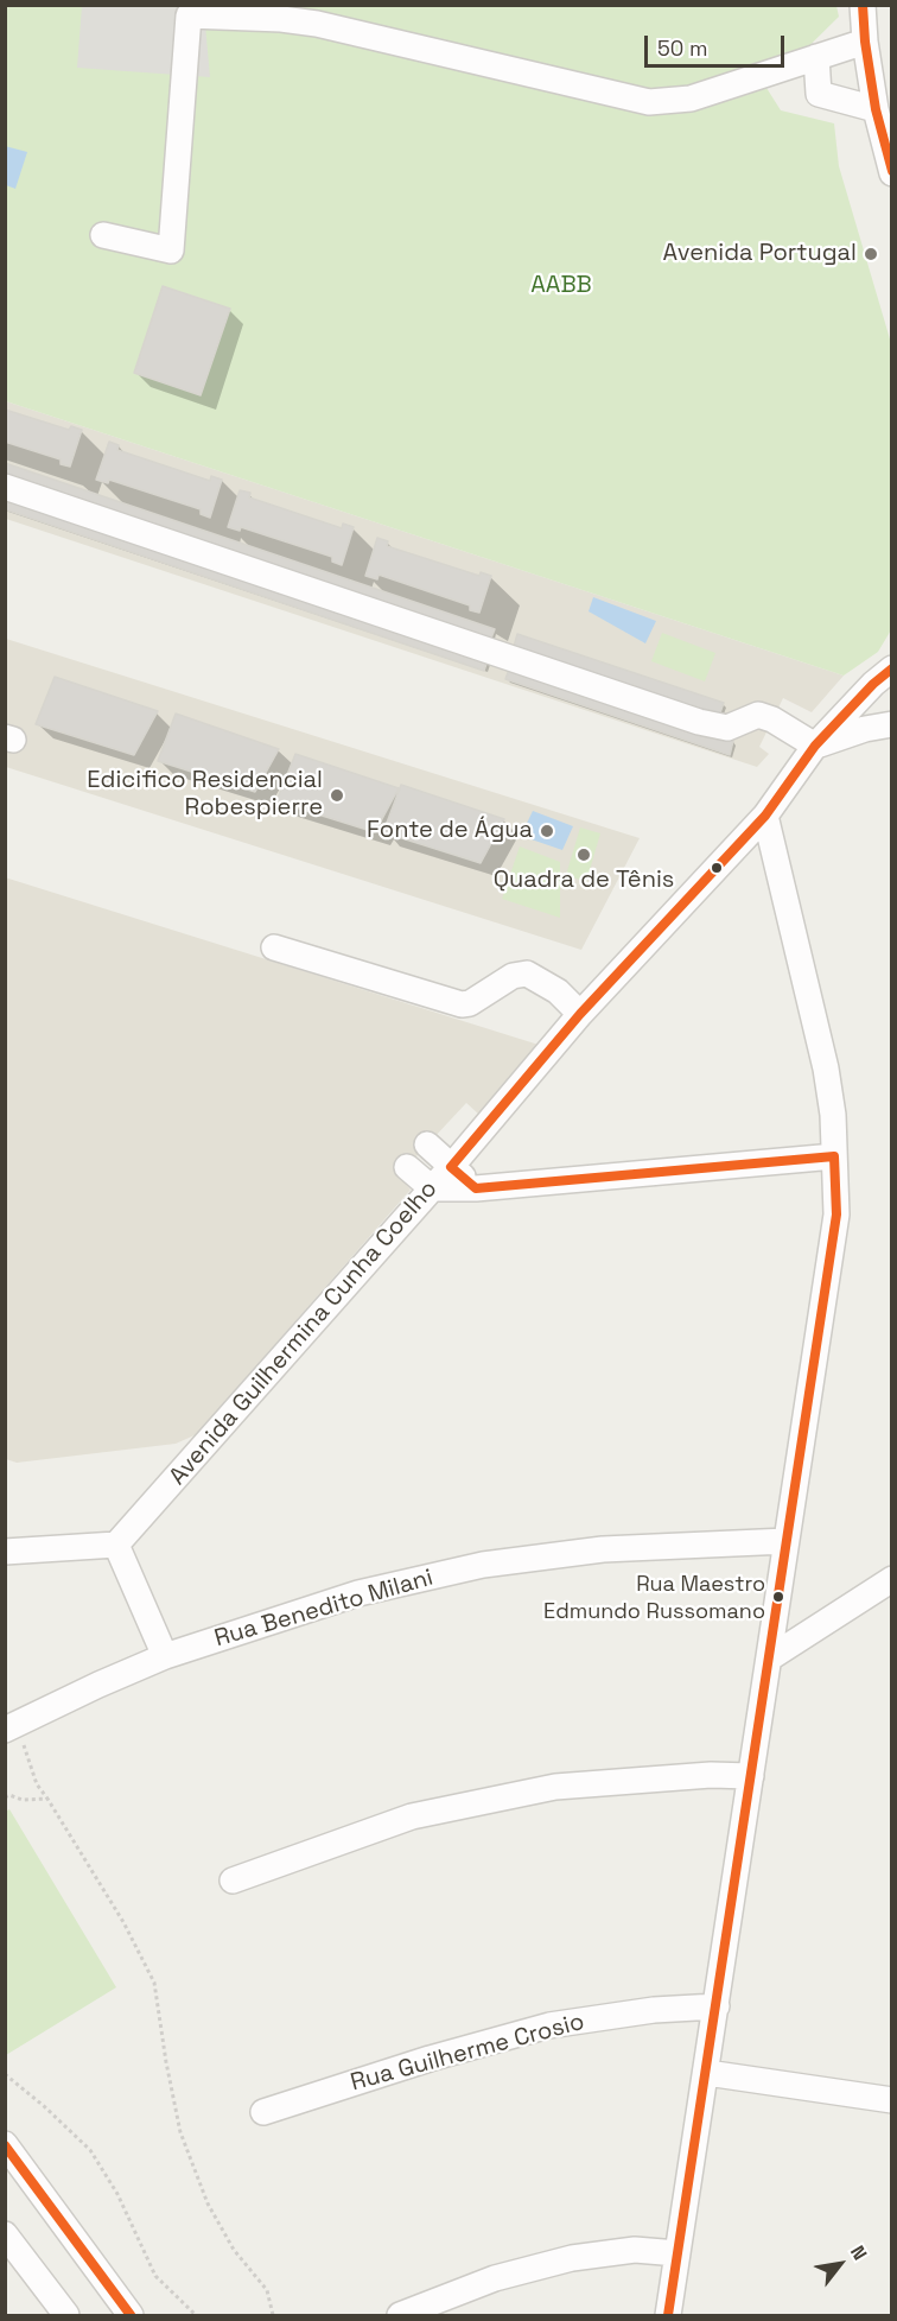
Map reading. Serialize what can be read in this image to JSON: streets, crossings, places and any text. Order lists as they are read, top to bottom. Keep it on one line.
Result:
{"streets":{"street":["Avenida Guilhermina Cunha Coelho","Rua Benedito Milani","Rua Guilherme Crosio"]},"parks":["AABB"],"places":["Avenida Portugal","Edicifico Residencial Robespierre","Fonte de Água","Quadra de Tênis","Rua Maestro Edmundo Russomano"],"scale_bar":"50 m","north":"top right"}
